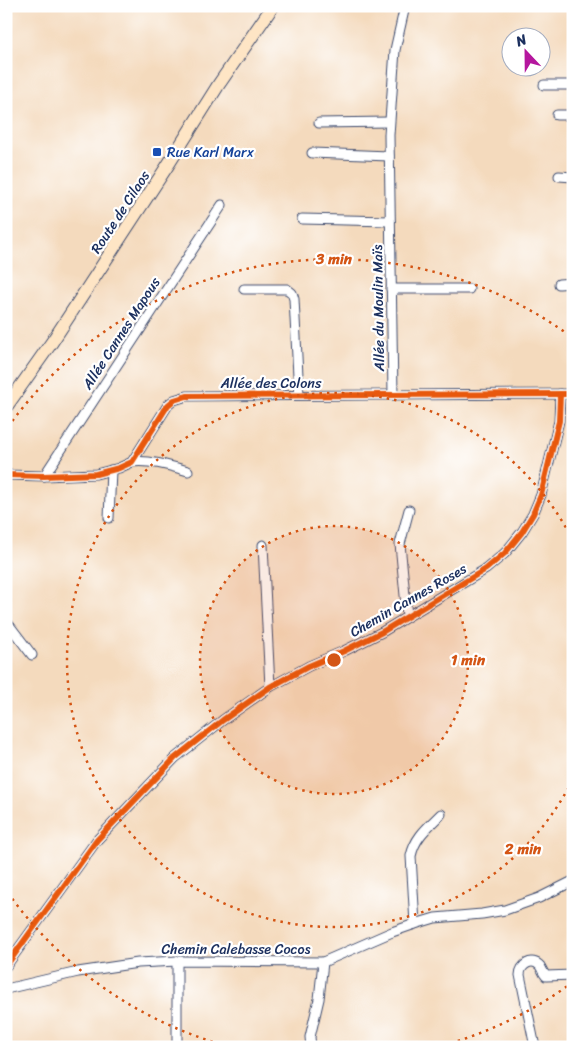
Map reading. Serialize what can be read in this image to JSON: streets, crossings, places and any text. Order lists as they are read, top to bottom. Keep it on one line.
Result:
{"streets":{"main road":["Route de Cilaos"],"street":["Allée du Moulin Maïs","Allée Cannes Mapous","Allée des Colons","Chemin Cannes Roses","Chemin Calebasse Cocos"]},"crossings":[["Allée du Moulin Maïs","Allée des Colons"],["Allée des Colons","Chemin Cannes Roses"]],"places":{"transit":["Rue Karl Marx"]},"north":"top","rings":["3 min","1 min","2 min"]}
